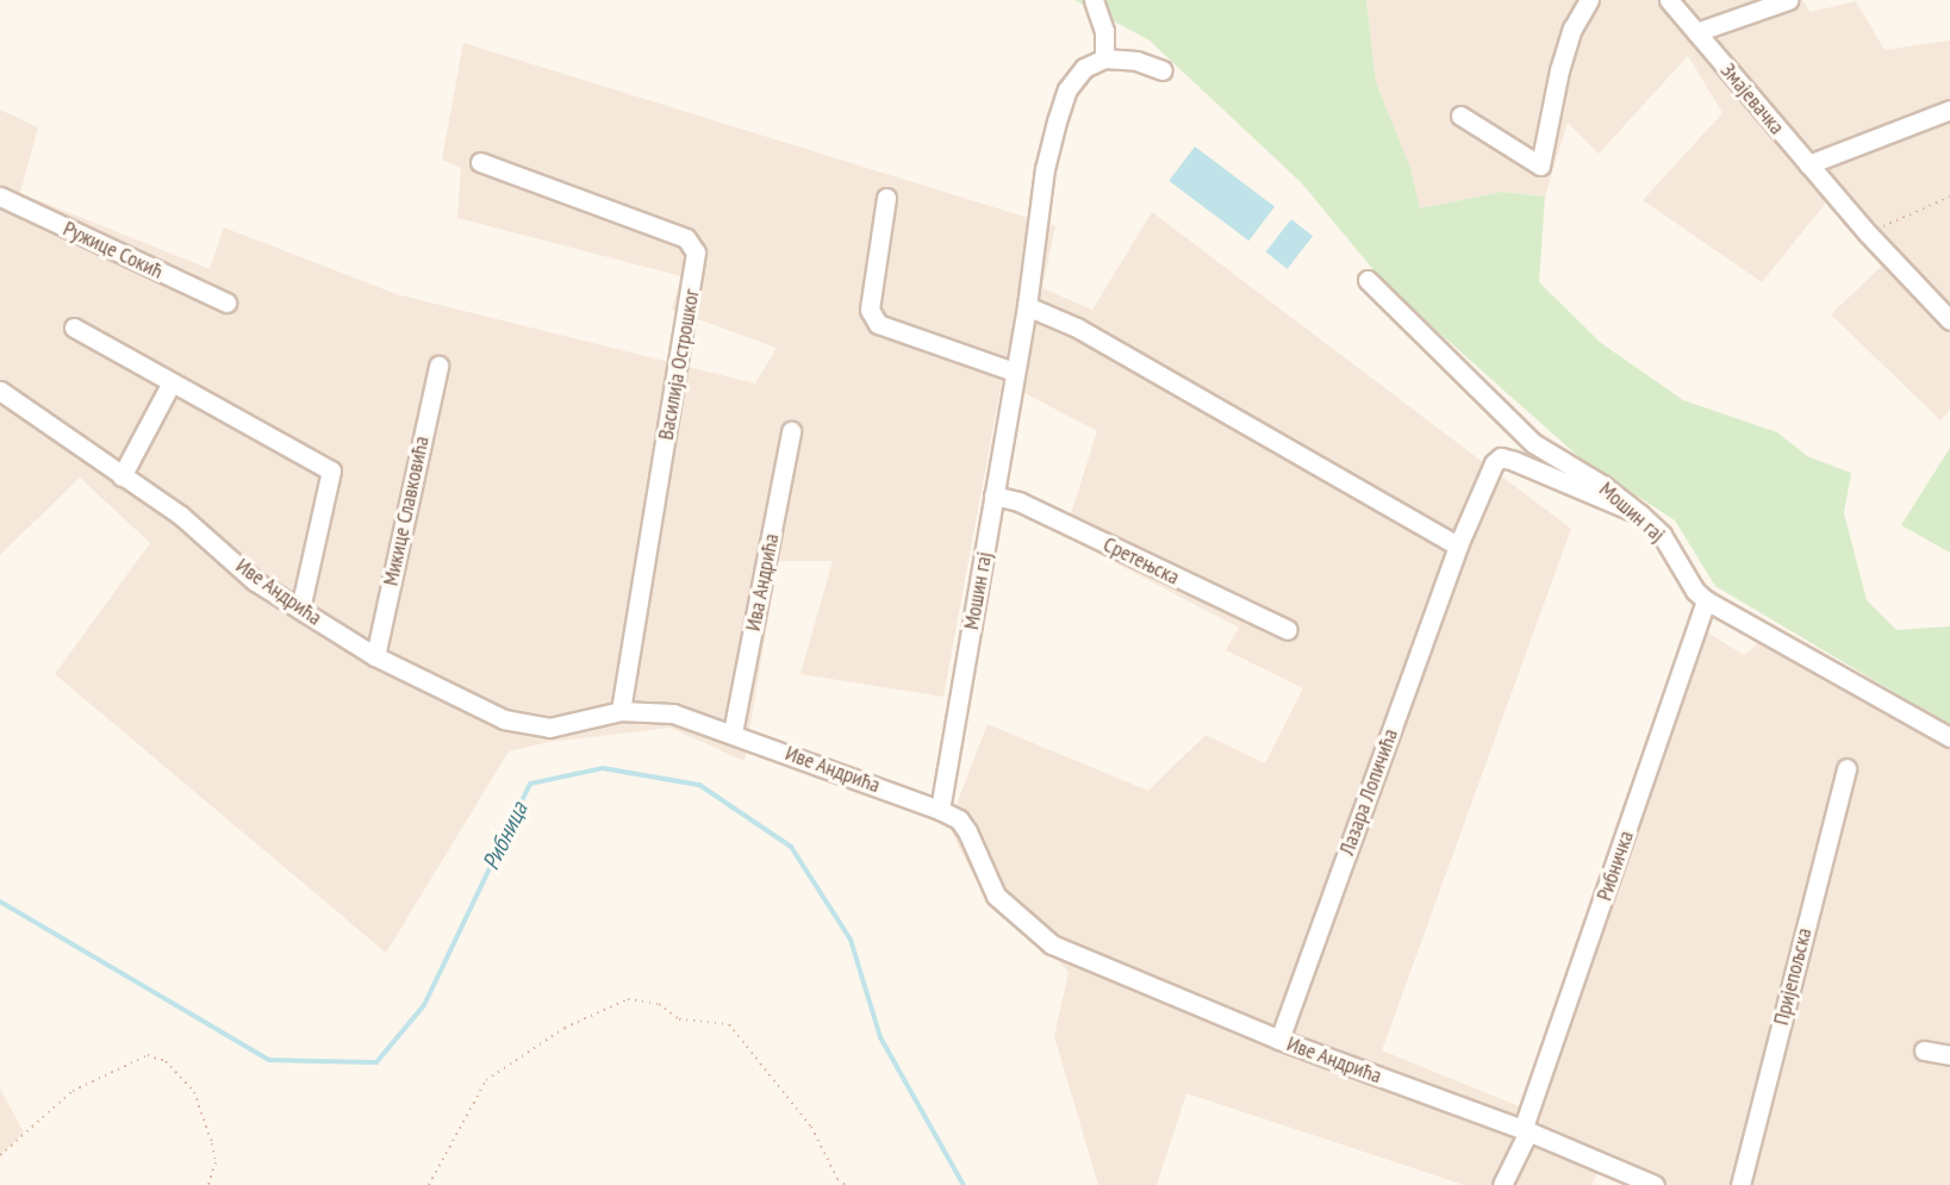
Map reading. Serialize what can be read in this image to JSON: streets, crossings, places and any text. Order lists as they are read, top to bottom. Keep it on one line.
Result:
{"streets":{"street":["Змајевачка","Ружице Сокић","Василија Острошког","Микице Славковића","Мошин гај","Сретењска","Ива Андрића","Иве Андрића","Лазара Лопичића","Рибничка","Пријепољска"]},"crossings":[["Василија Острошког","Иве Андрића"],["Микице Славковића","Иве Андрића"],["Мошин гај","Сретењска"],["Мошин гај","Иве Андрића"],["Мошин гај","Лазара Лопичића"],["Мошин гај","Рибничка"],["Ива Андрића","Иве Андрића"],["Иве Андрића","Лазара Лопичића"],["Иве Андрића","Рибничка"]],"water":["Рибница"]}
